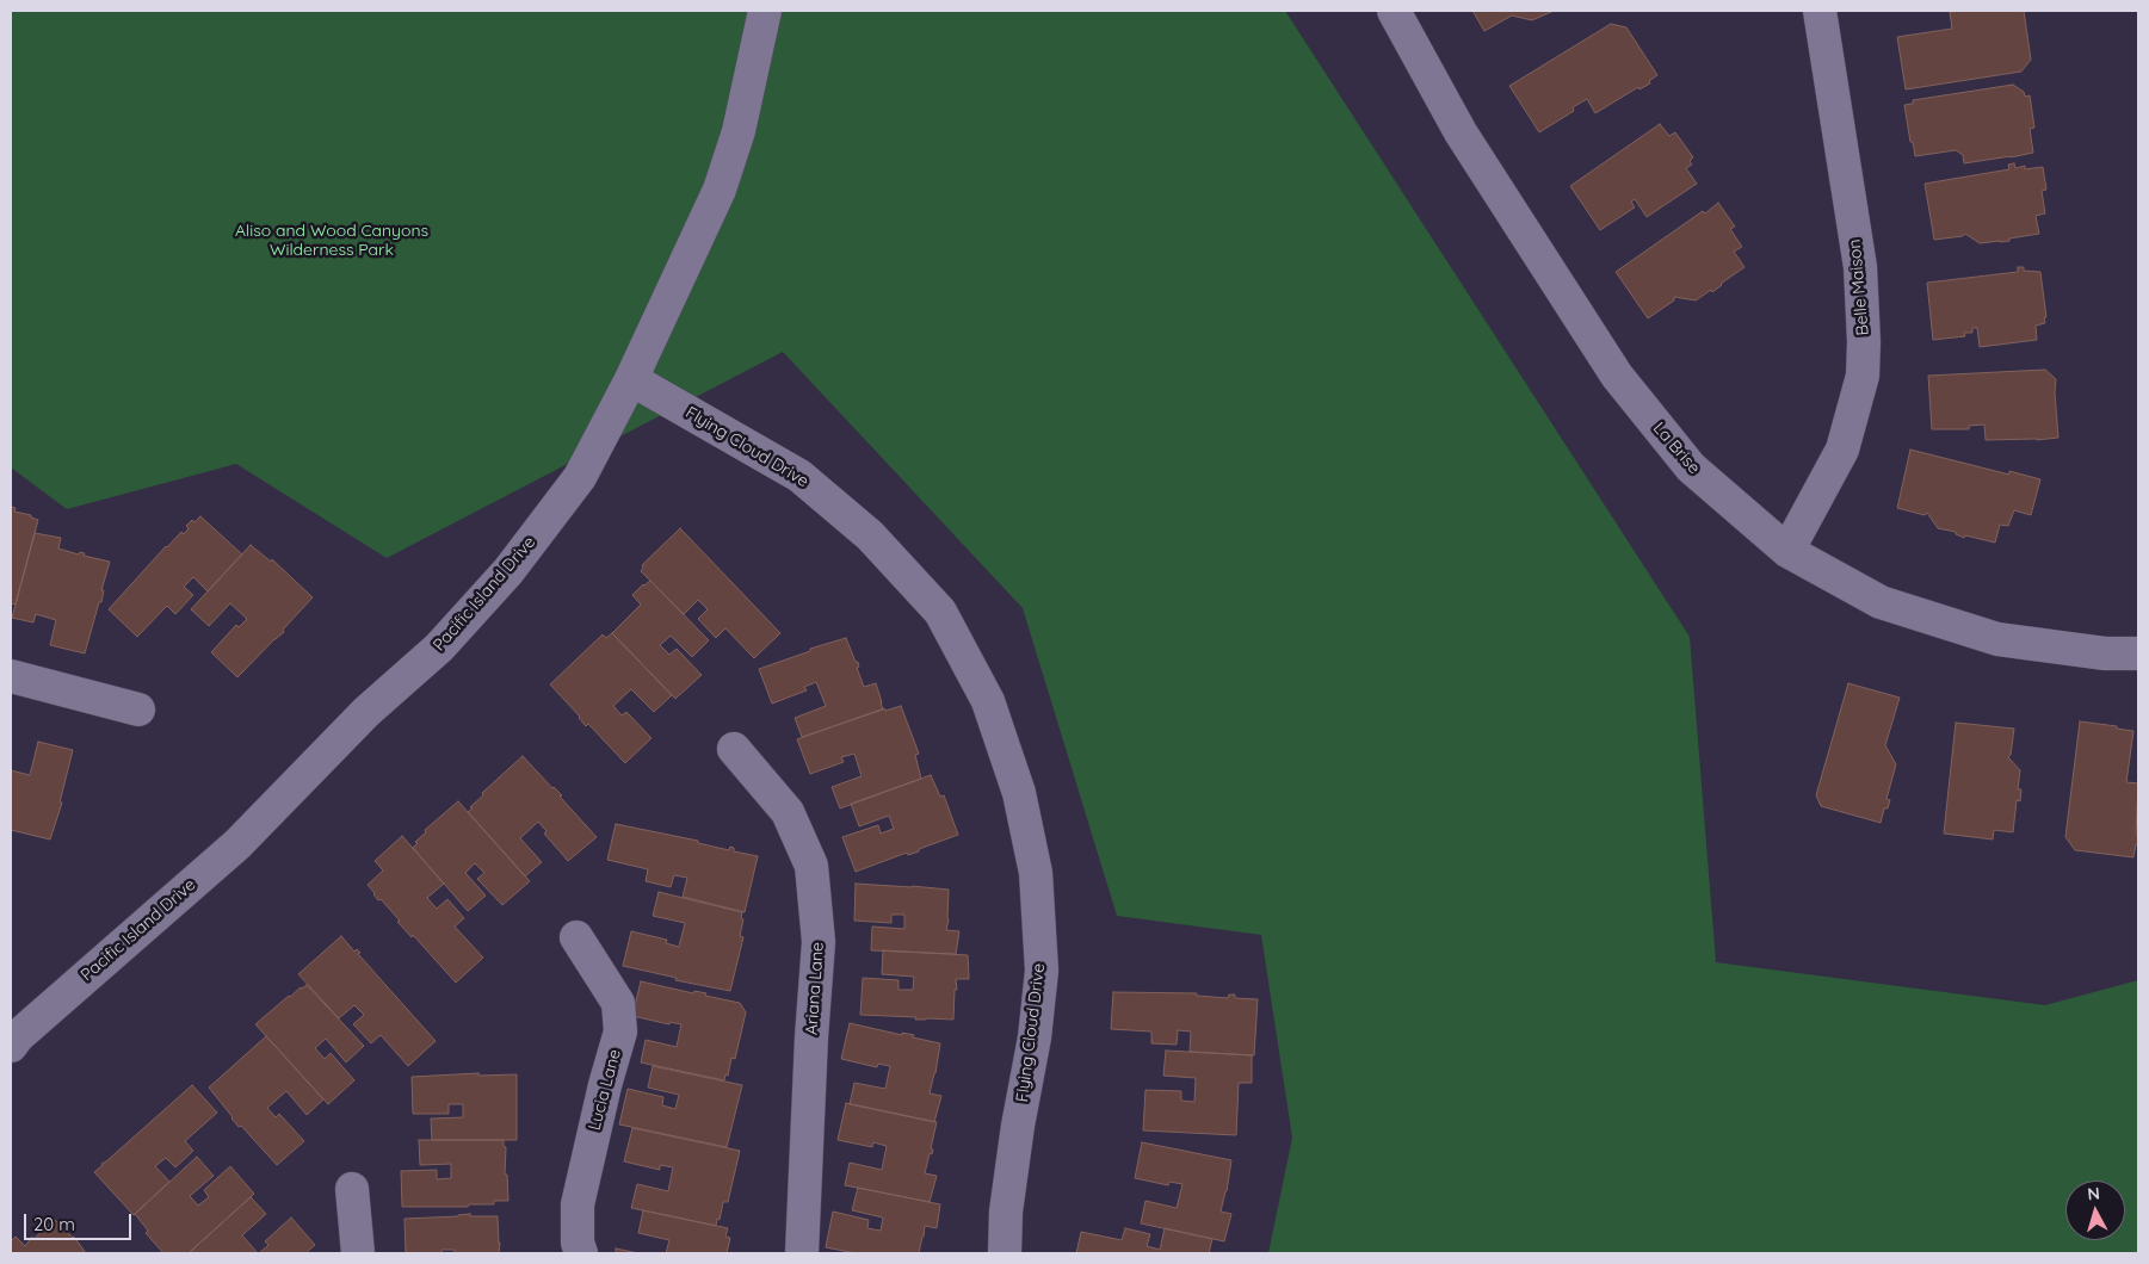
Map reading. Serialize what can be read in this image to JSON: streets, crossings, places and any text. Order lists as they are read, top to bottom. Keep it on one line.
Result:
{"streets":{"street":["Belle Maison","Flying Cloud Drive","La Brise","Pacific Island Drive","Ariana Lane","Lucia Lane"]},"crossings":[["Belle Maison","La Brise"],["Flying Cloud Drive","Pacific Island Drive"]],"parks":["Aliso and Wood Canyons Wilderness Park"],"scale_bar":"20 m","north":"top"}
